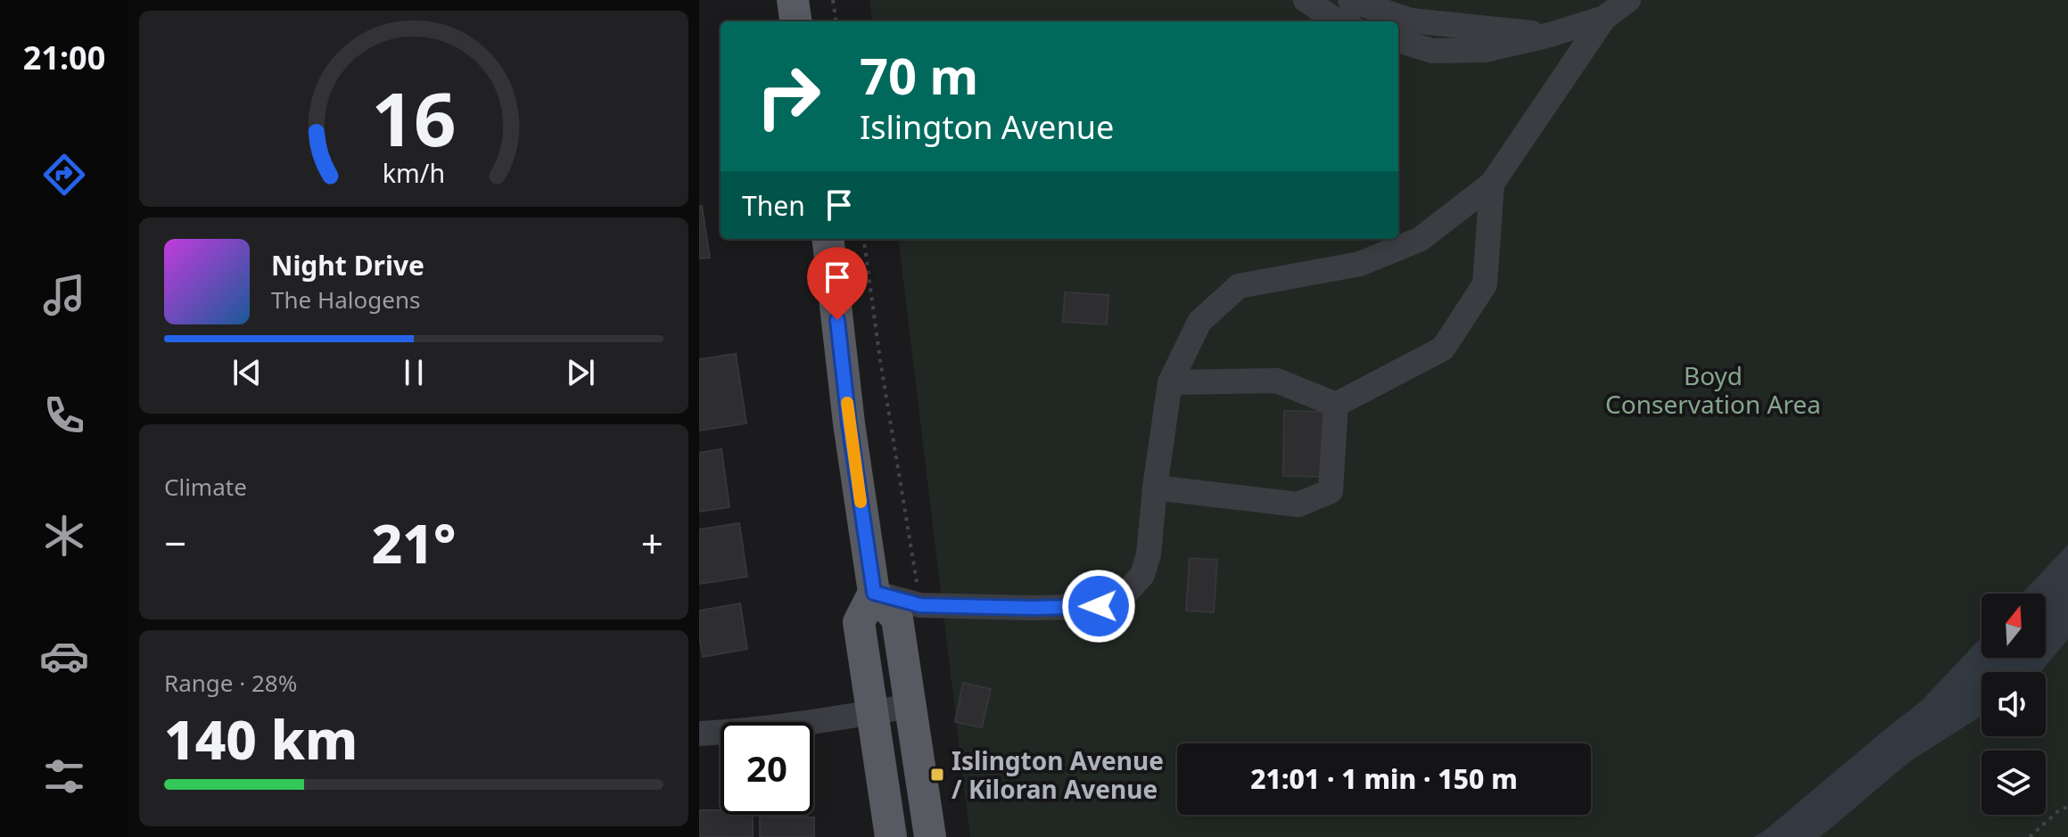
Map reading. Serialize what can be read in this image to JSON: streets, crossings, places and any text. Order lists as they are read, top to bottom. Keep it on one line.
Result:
{"parks":["Boyd Conservation Area"],"places":{"transit":["Islington Avenue / Kiloran Avenue"]},"north":"top","page":{"tabs":"21:00","turn":["70 m","Islington Avenue"],"then":"Then","song":["Night Drive","The Halogens"],"tile":["Climate",["Range · 28%","140 km"]],"heat":["−","21°","+"],"limit":"20","trip":"21:01 · 1 min · 150 m","gauge":["16","km/h"]}}
